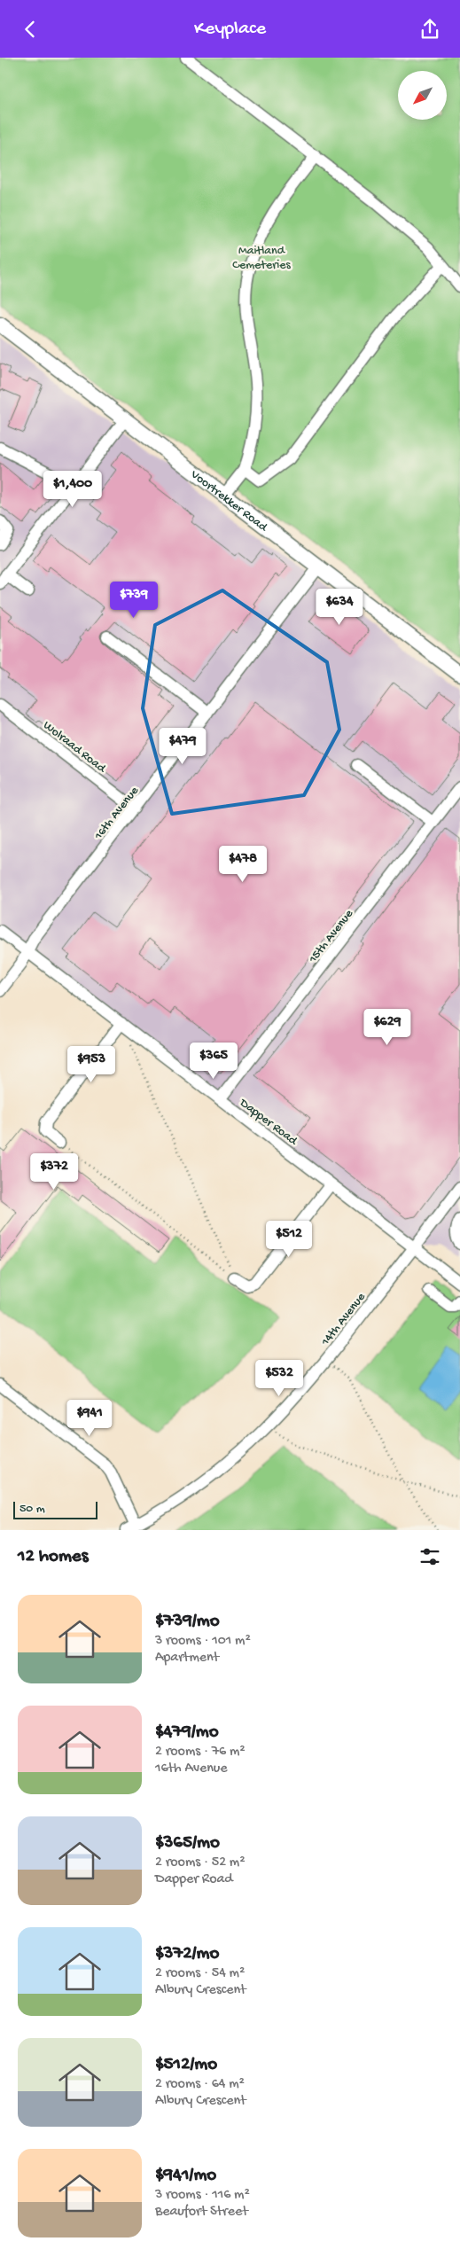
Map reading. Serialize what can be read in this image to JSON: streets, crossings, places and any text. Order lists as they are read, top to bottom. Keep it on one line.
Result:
{"streets":{"main road":["Voortrekker Road"],"street":["Wolraad Road","16th Avenue","15th Avenue","Dapper Road","14th Avenue"]},"crossings":[["Voortrekker Road","16th Avenue"],["Wolraad Road","16th Avenue"],["16th Avenue","Dapper Road"],["15th Avenue","Dapper Road"],["Dapper Road","14th Avenue"]],"parks":["Maitland Cemeteries"],"scale_bar":"50 m","north":"bottom left","page":{"header":"Keyplace","price":["$1,400","$739","$634","$479","$478","$629","$365","$953","$372","$512","$532","$941"],"scale":"50 m","heading":"12 homes","list":[{"name":"$739/mo","note":"3 rooms · 101 m² · Apartment"},{"name":"$479/mo","note":"2 rooms · 76 m² · 16th Avenue"},{"name":"$365/mo","note":"2 rooms · 52 m² · Dapper Road"},{"name":"$372/mo","note":"2 rooms · 54 m² · Albury Crescent"},{"name":"$512/mo","note":"2 rooms · 64 m² · Albury Crescent"},{"name":"$941/mo","note":"3 rooms · 116 m² · Beaufort Street"}]}}
